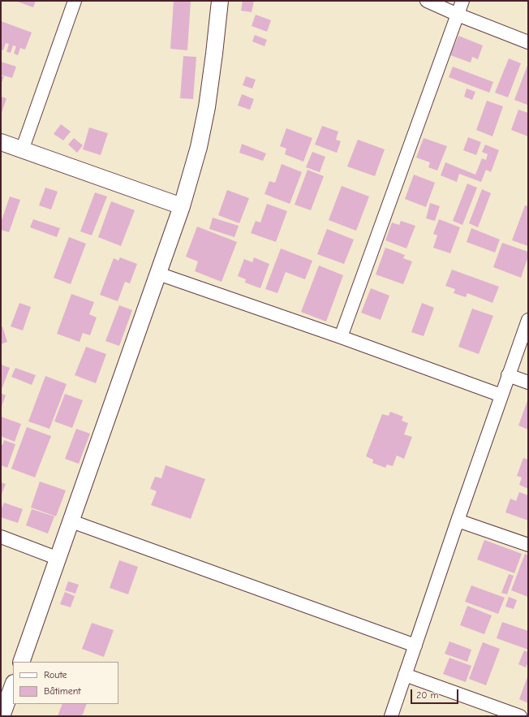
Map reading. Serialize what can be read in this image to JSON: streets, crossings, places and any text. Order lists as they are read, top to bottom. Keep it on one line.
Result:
{"legend":["Route","Bâtiment"],"scale_bar":"20 m"}
